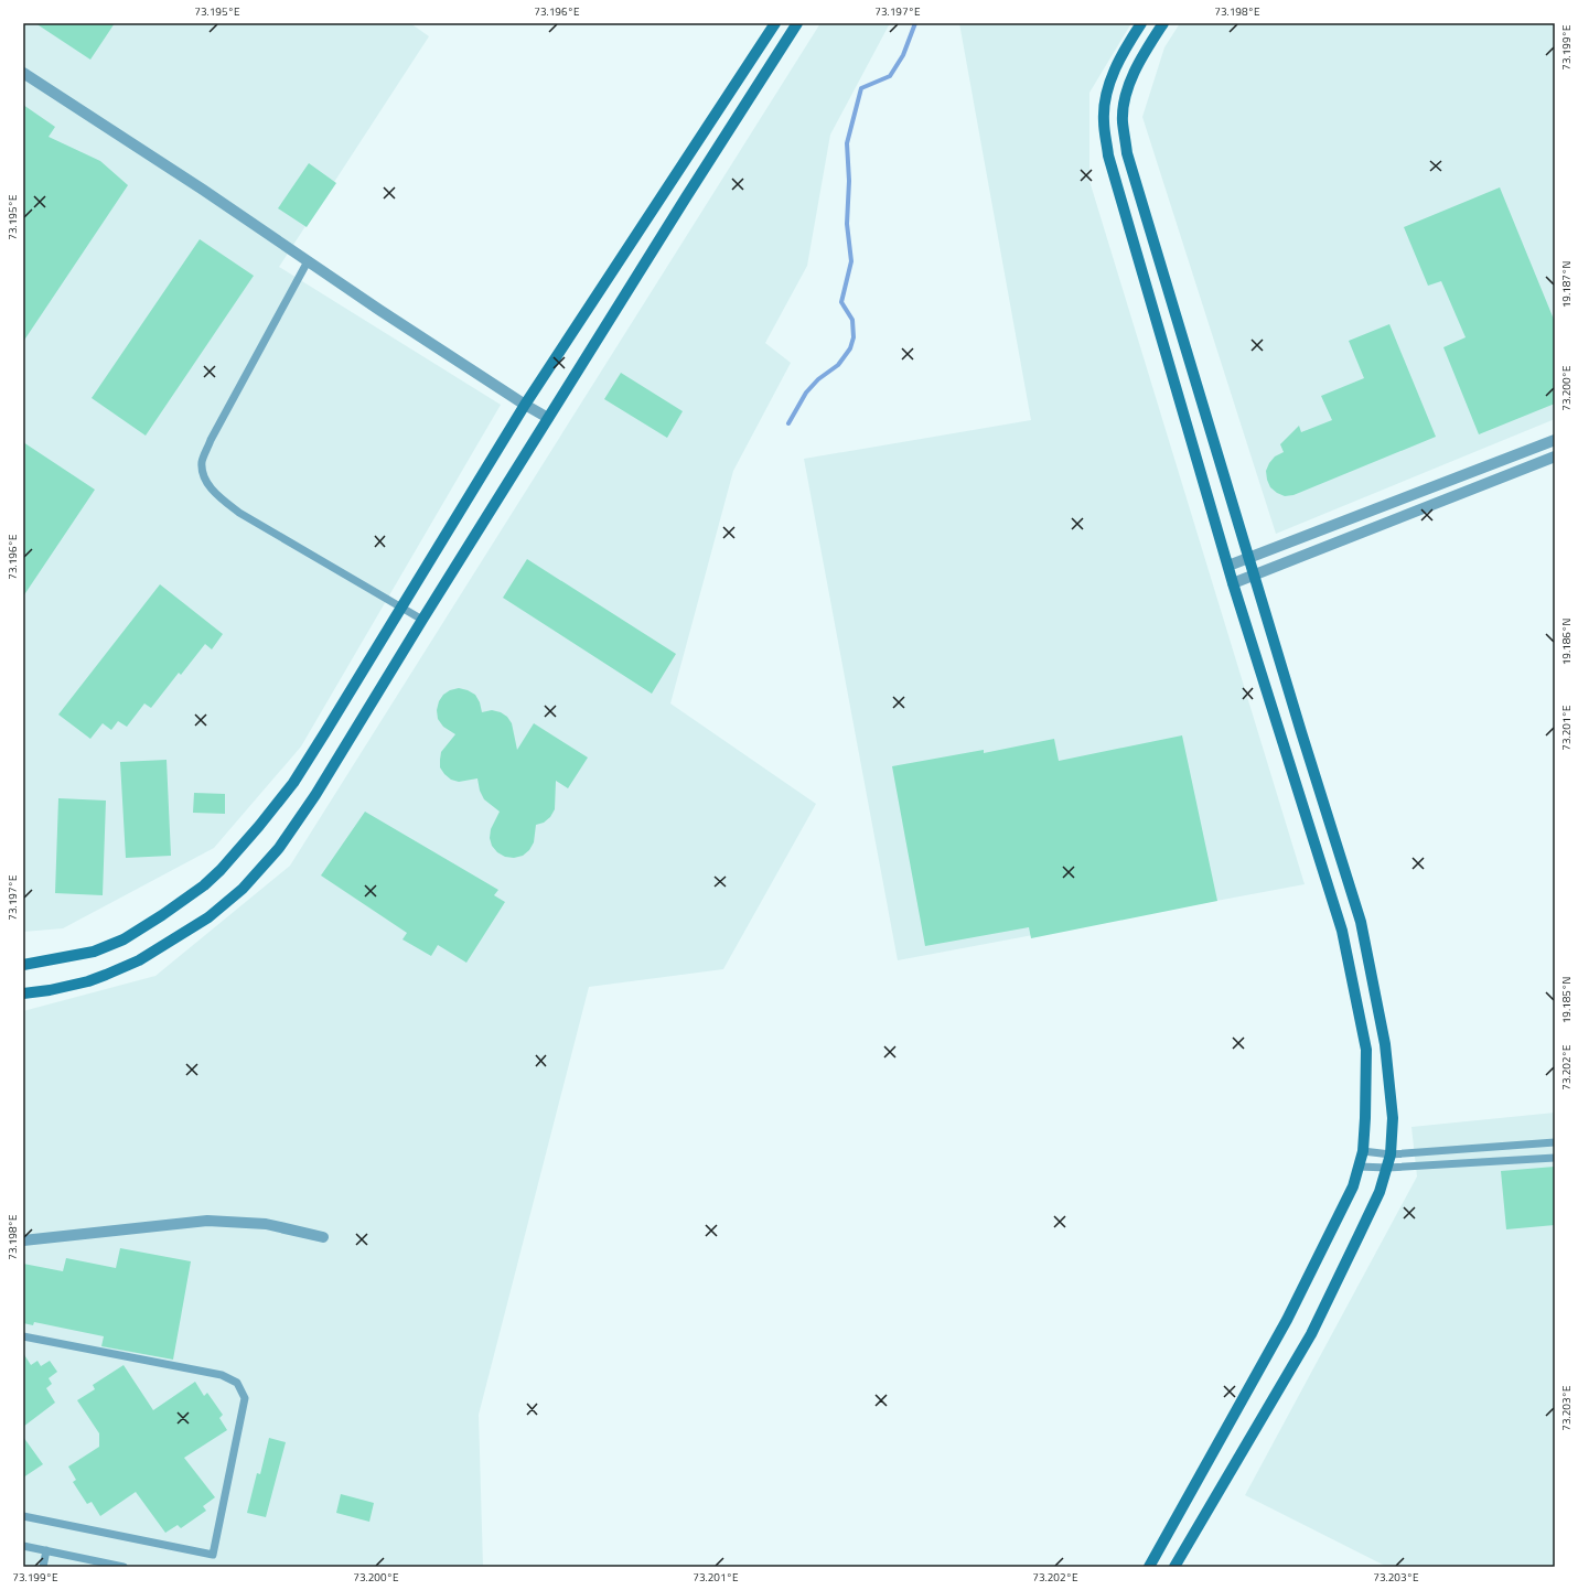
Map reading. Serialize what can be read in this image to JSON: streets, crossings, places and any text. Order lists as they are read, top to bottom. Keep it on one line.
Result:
{"coordinates":["73.195°E","73.196°E","73.197°E","73.198°E","73.199°E","19.187°N","73.200°E","19.186°N","73.201°E","19.185°N","73.202°E","73.203°E"]}
